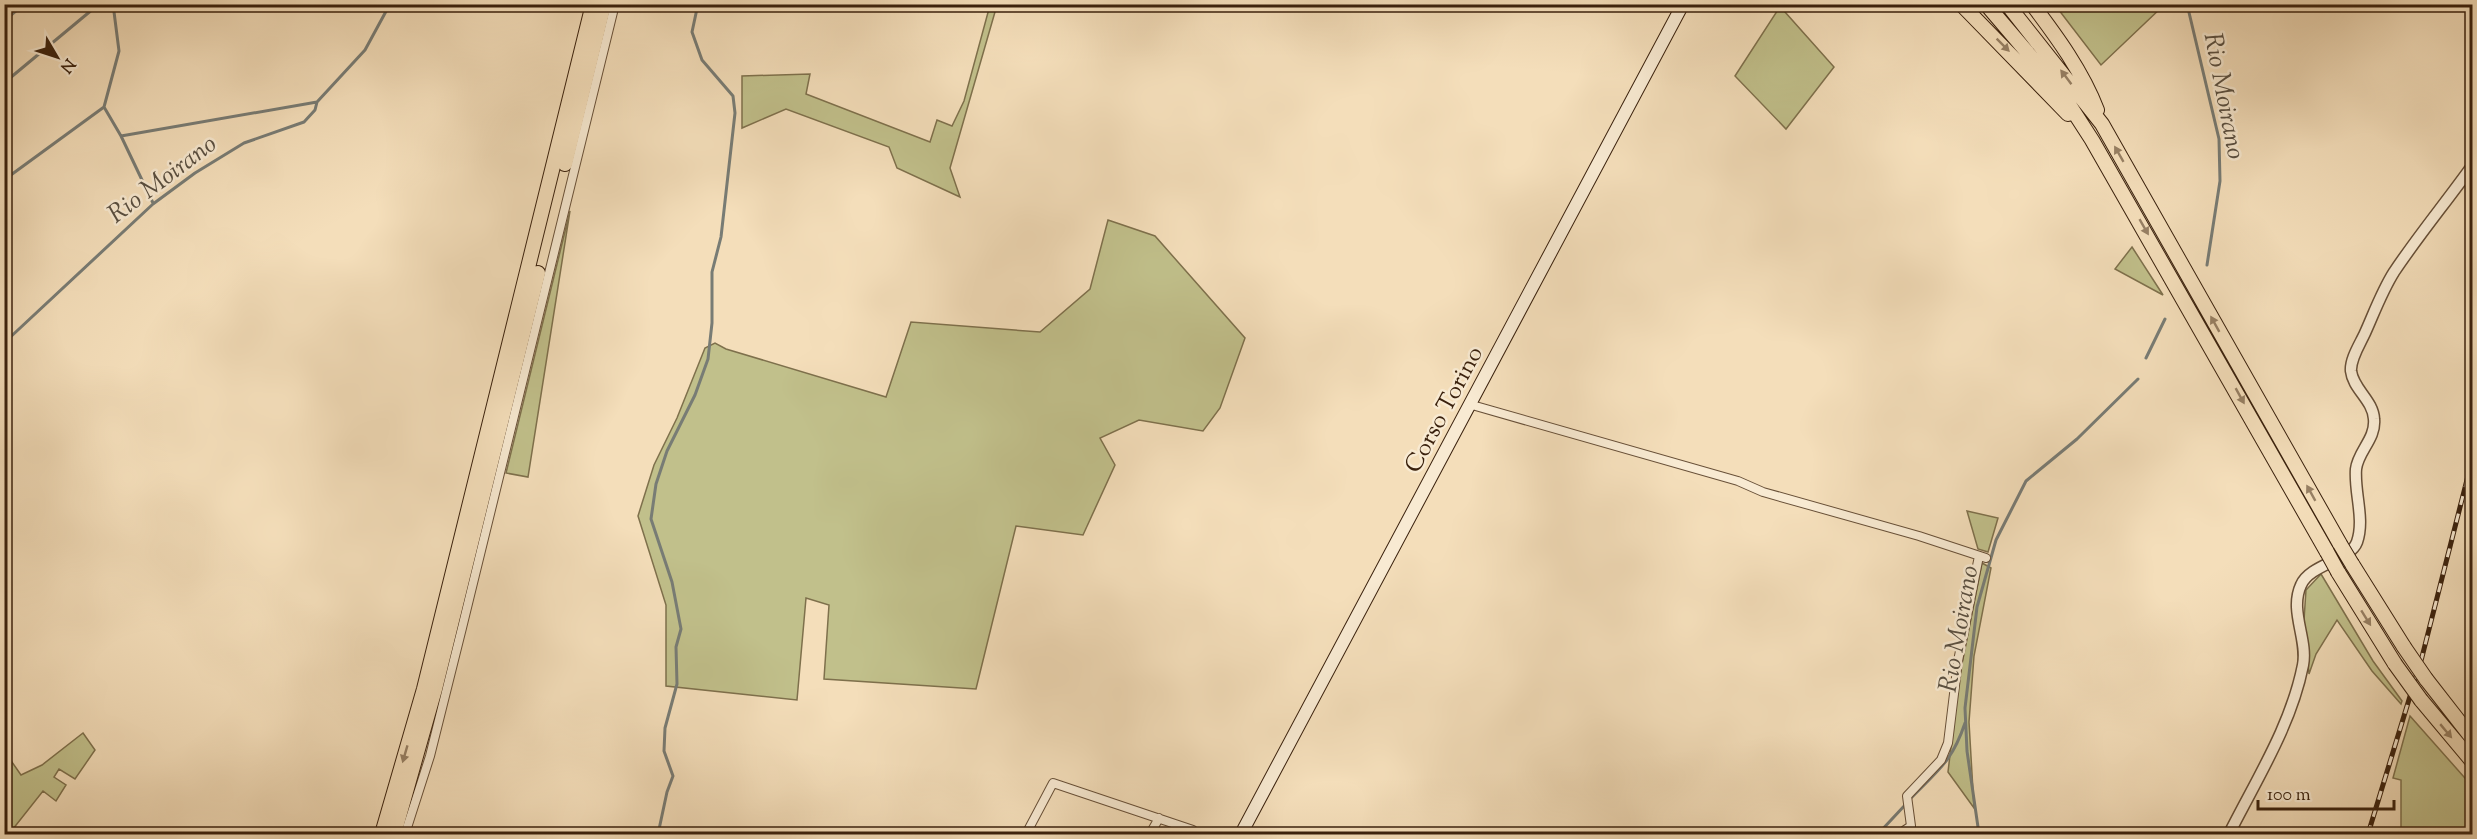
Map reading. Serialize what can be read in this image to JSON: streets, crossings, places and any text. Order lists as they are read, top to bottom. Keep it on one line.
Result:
{"streets":{"main road":["Corso Torino"]},"water":["Rio Moirano"],"scale_bar":"100 m","north":"bottom right"}
